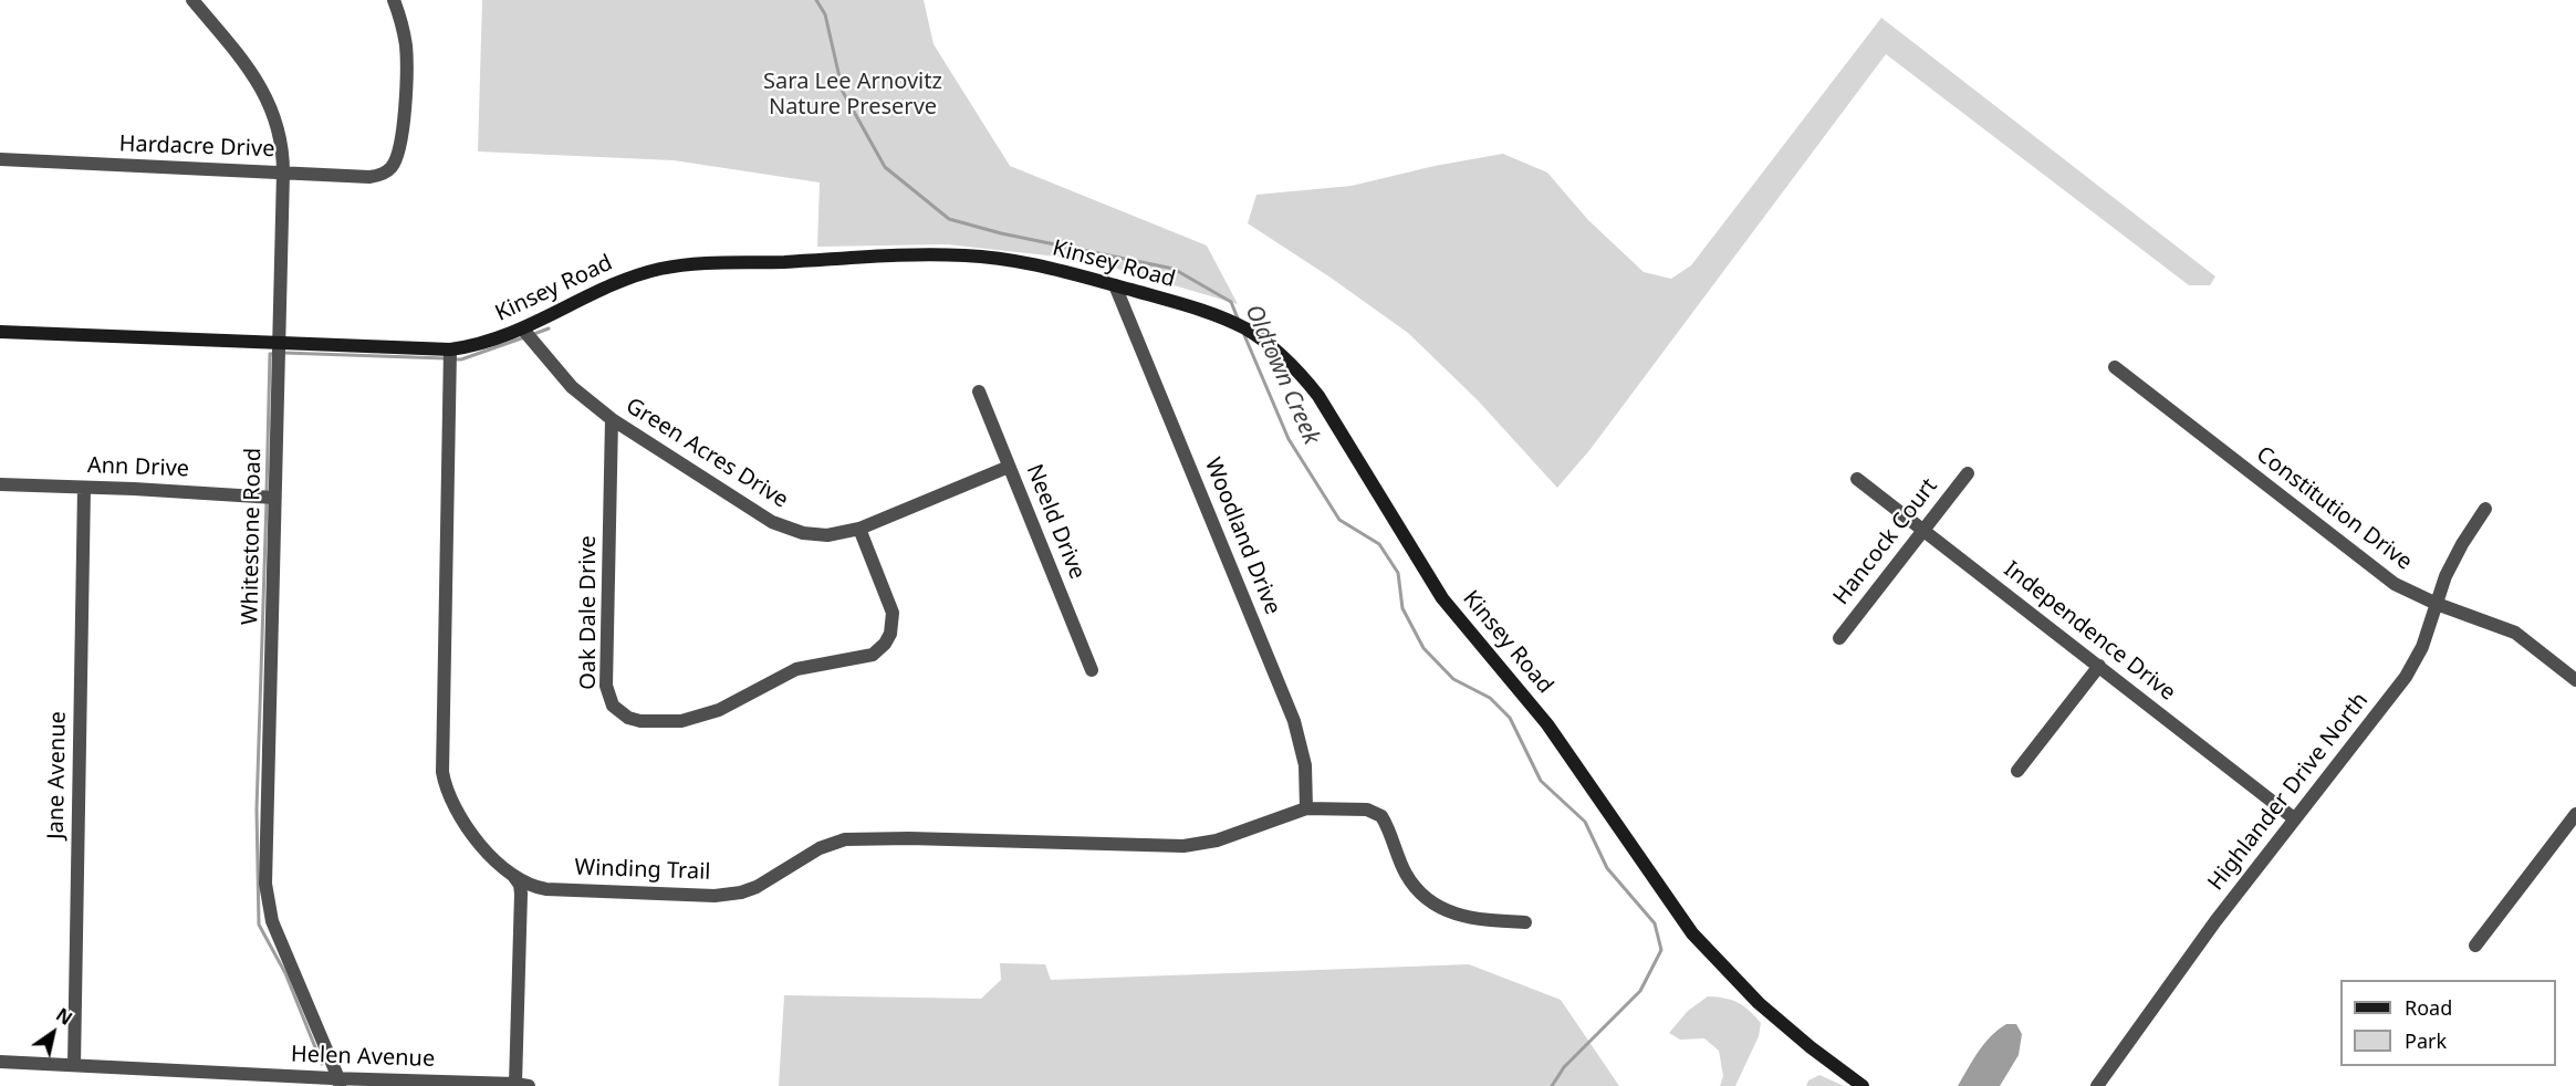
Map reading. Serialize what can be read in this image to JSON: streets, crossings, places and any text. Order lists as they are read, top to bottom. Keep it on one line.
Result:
{"streets":{"street":["Hardacre Drive","Kinsey Road","Green Acres Drive","Ann Drive","Constitution Drive","Neeld Drive","Whitestone Road","Woodland Drive","Hancock Court","Oak Dale Drive","Independence Drive","Jane Avenue","Highlander Drive North","Winding Trail","Helen Avenue"]},"crossings":[["Hardacre Drive","Whitestone Road"],["Kinsey Road","Green Acres Drive"],["Kinsey Road","Whitestone Road"],["Kinsey Road","Woodland Drive"],["Kinsey Road","Winding Trail"],["Green Acres Drive","Neeld Drive"],["Green Acres Drive","Oak Dale Drive"],["Ann Drive","Whitestone Road"],["Ann Drive","Jane Avenue"],["Constitution Drive","Highlander Drive North"],["Whitestone Road","Helen Avenue"],["Woodland Drive","Winding Trail"],["Hancock Court","Independence Drive"],["Independence Drive","Highlander Drive North"],["Jane Avenue","Helen Avenue"],["Winding Trail","Helen Avenue"]],"water":["Oldtown Creek"],"parks":["Sara Lee Arnovitz Nature Preserve"],"legend":["Road","Park"],"north":"top right"}
